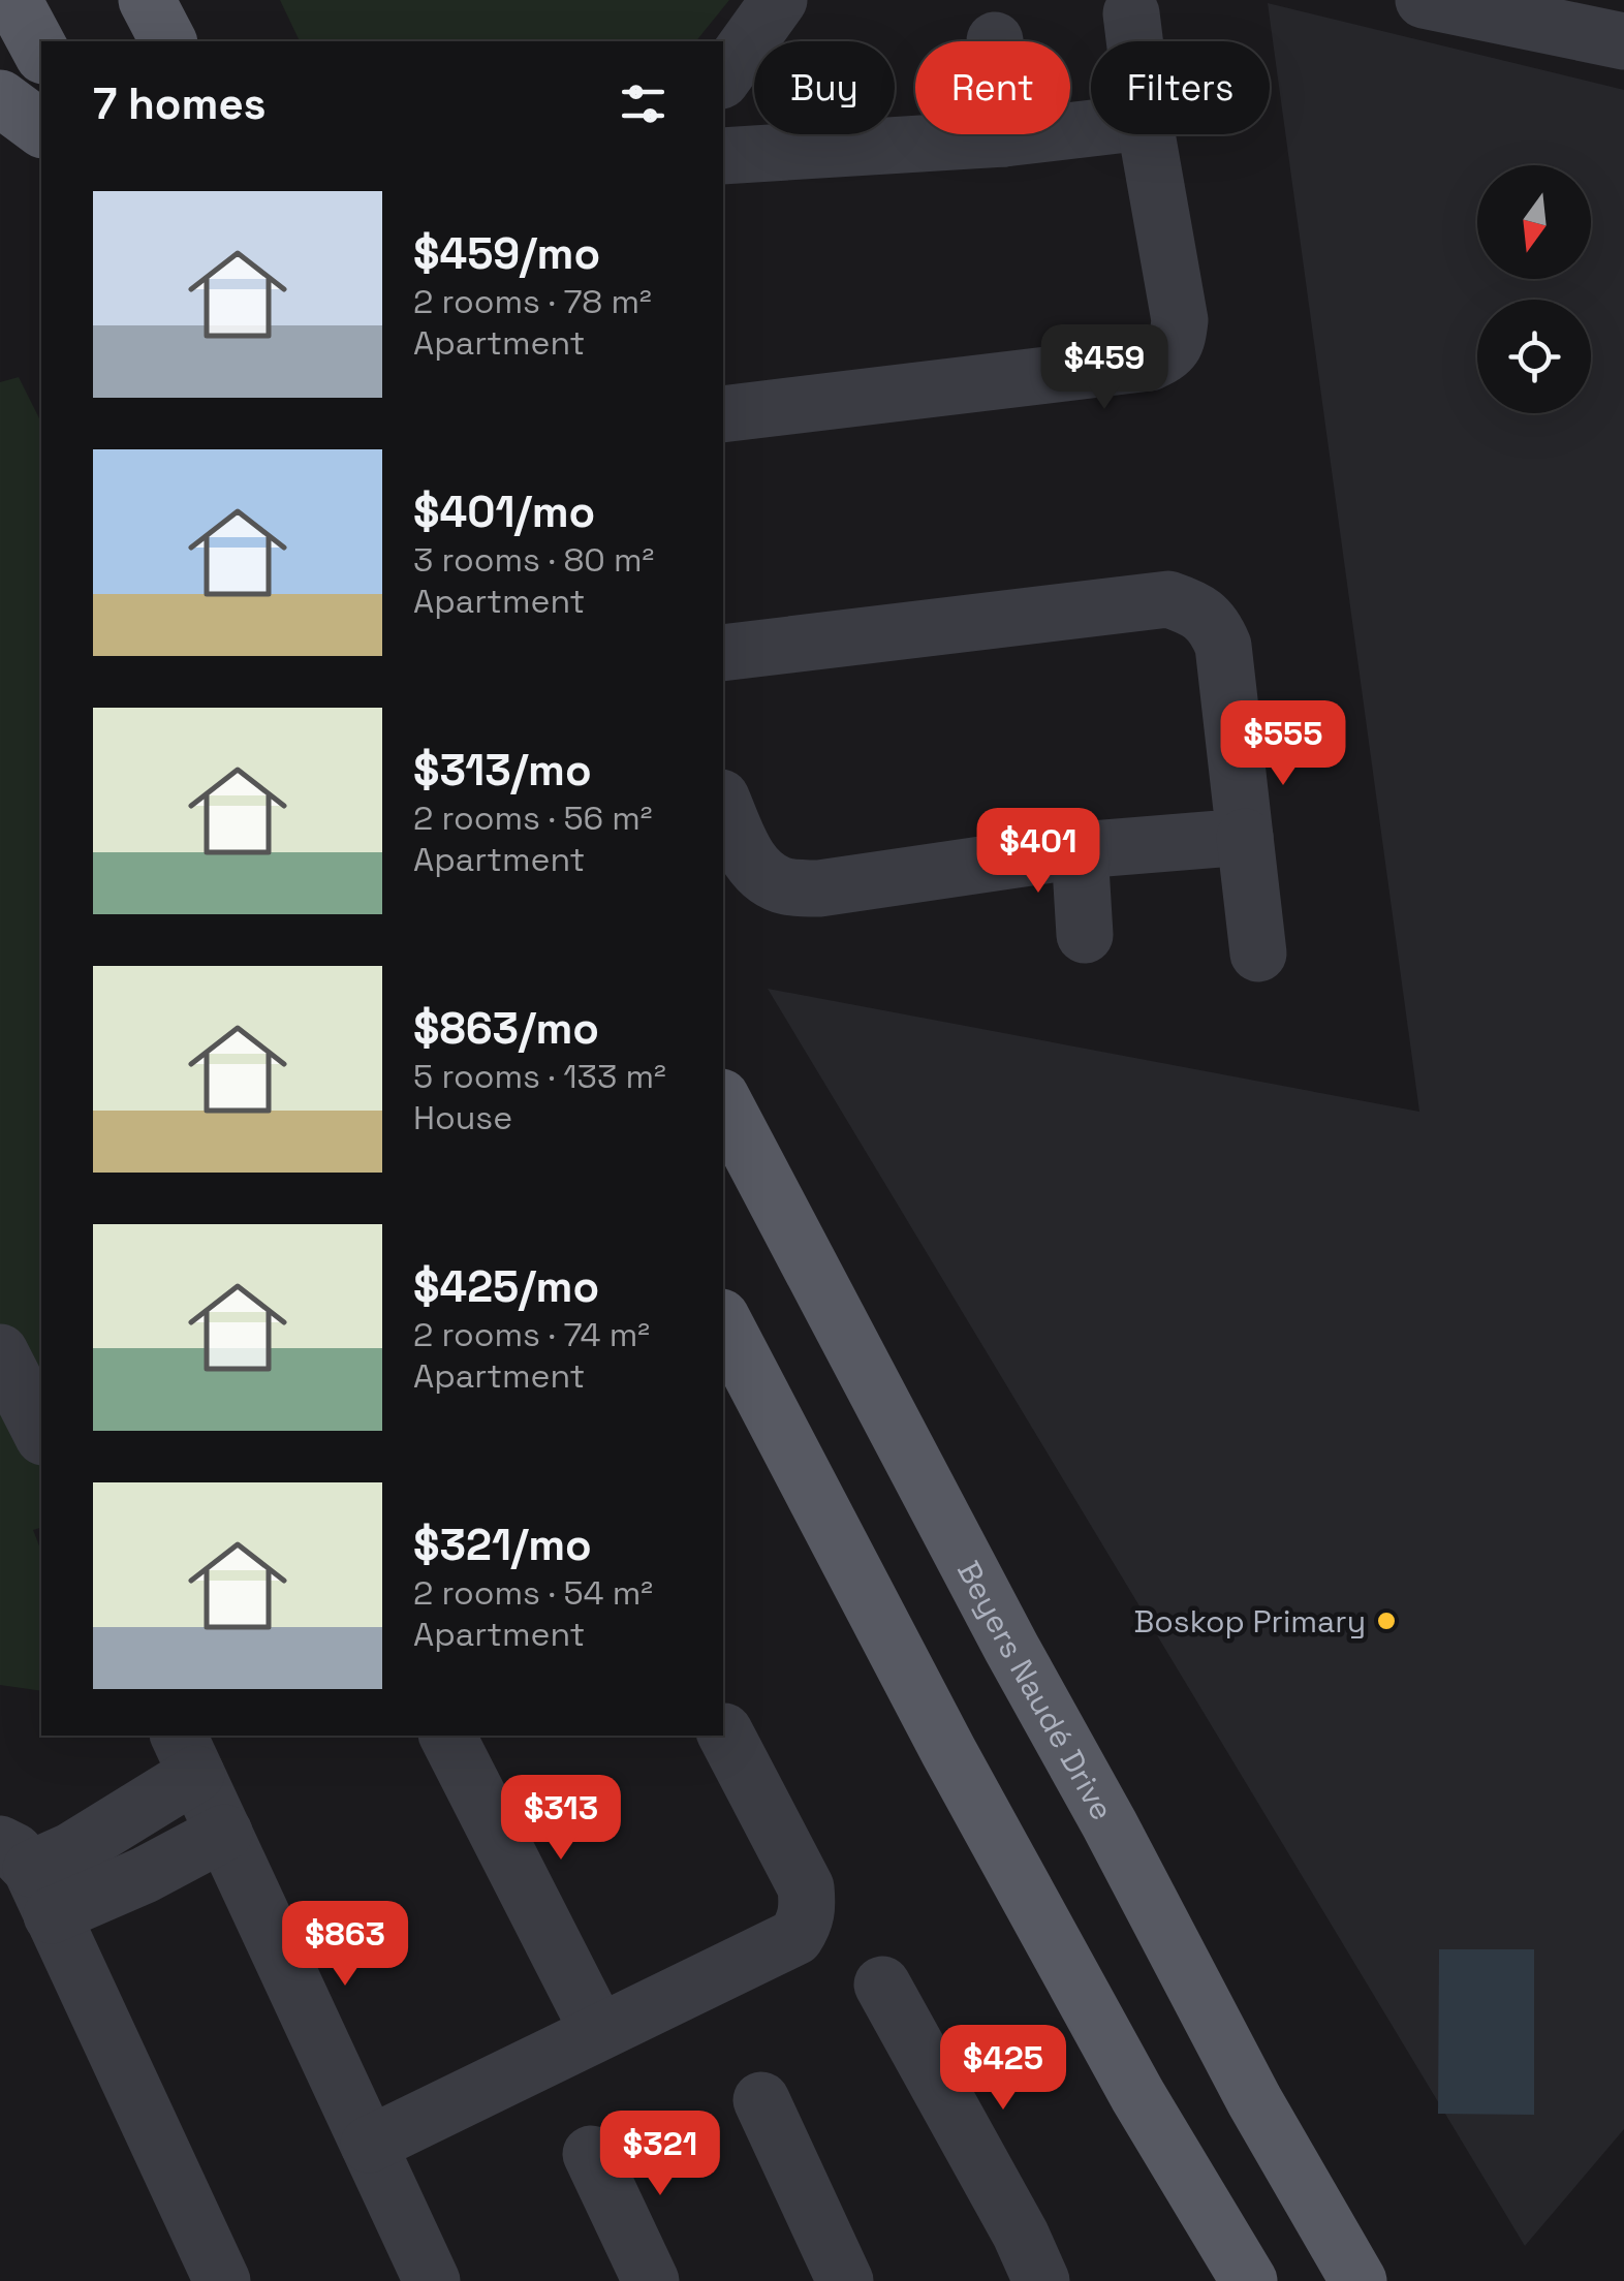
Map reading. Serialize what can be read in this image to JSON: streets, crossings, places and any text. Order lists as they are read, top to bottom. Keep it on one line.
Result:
{"streets":{"main road":["Beyers Naudé Drive"]},"places":["Boskop Primary"],"north":"bottom","page":{"chip":["Buy","Rent","Filters"],"heading":"7 homes","list":[{"name":"$459/mo","note":"2 rooms · 78 m² · Apartment"},{"name":"$401/mo","note":"3 rooms · 80 m² · Apartment"},{"name":"$313/mo","note":"2 rooms · 56 m² · Apartment"},{"name":"$863/mo","note":"5 rooms · 133 m² · House"},{"name":"$425/mo","note":"2 rooms · 74 m² · Apartment"},{"name":"$321/mo","note":"2 rooms · 54 m² · Apartment"}],"price":["$459","$555","$401","$313","$863","$425","$321"]}}
